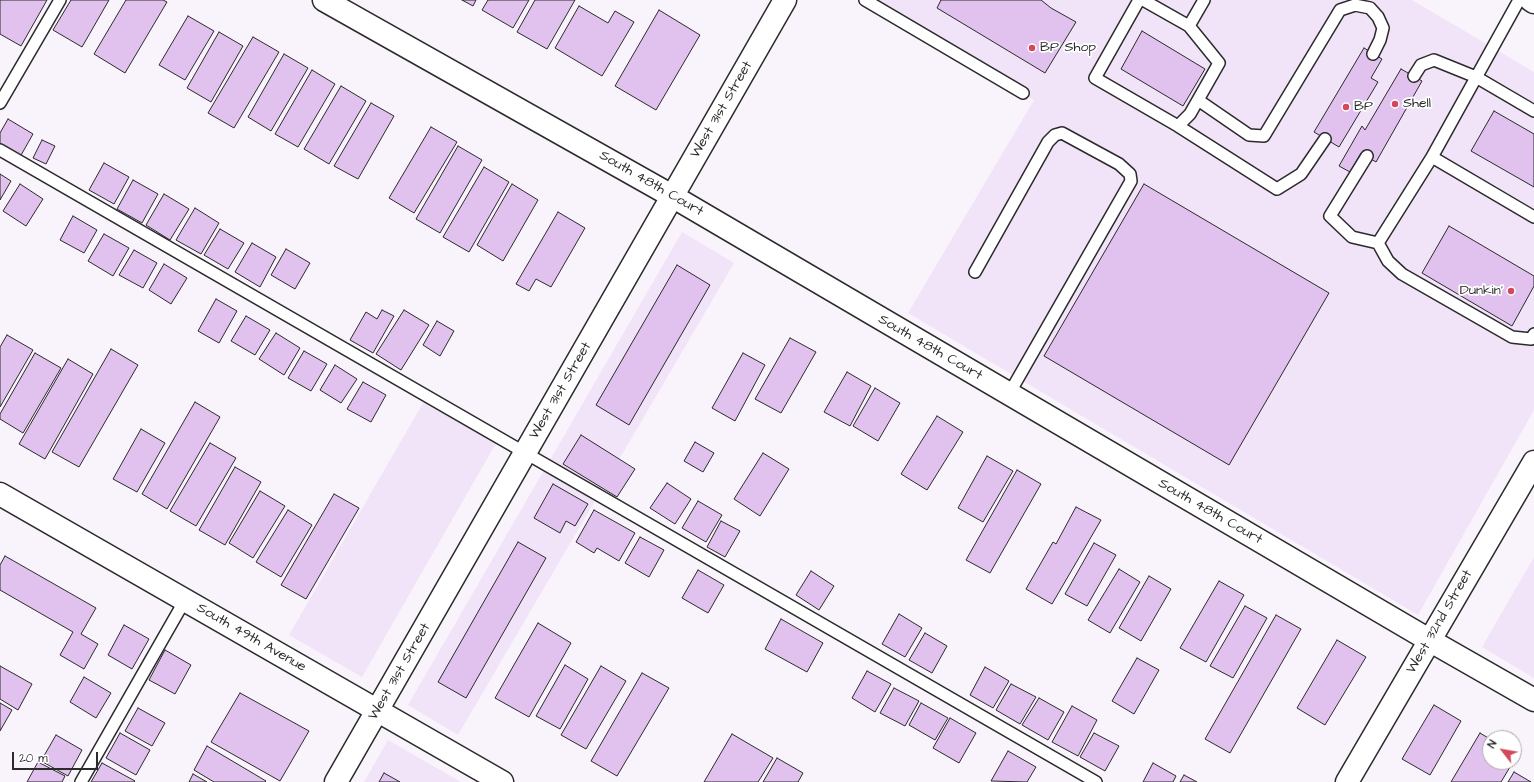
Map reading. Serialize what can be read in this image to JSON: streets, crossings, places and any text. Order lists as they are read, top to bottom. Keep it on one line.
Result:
{"streets":{"street":["West 31st Street","South 48th Court","West 32nd Street","South 49th Avenue"]},"crossings":[["West 31st Street","South 48th Court"],["West 31st Street","South 49th Avenue"],["South 48th Court","West 32nd Street"]],"places":["BP Shop","Shell","BP","Dunkin'"],"scale_bar":"20 m","north":"top left"}
